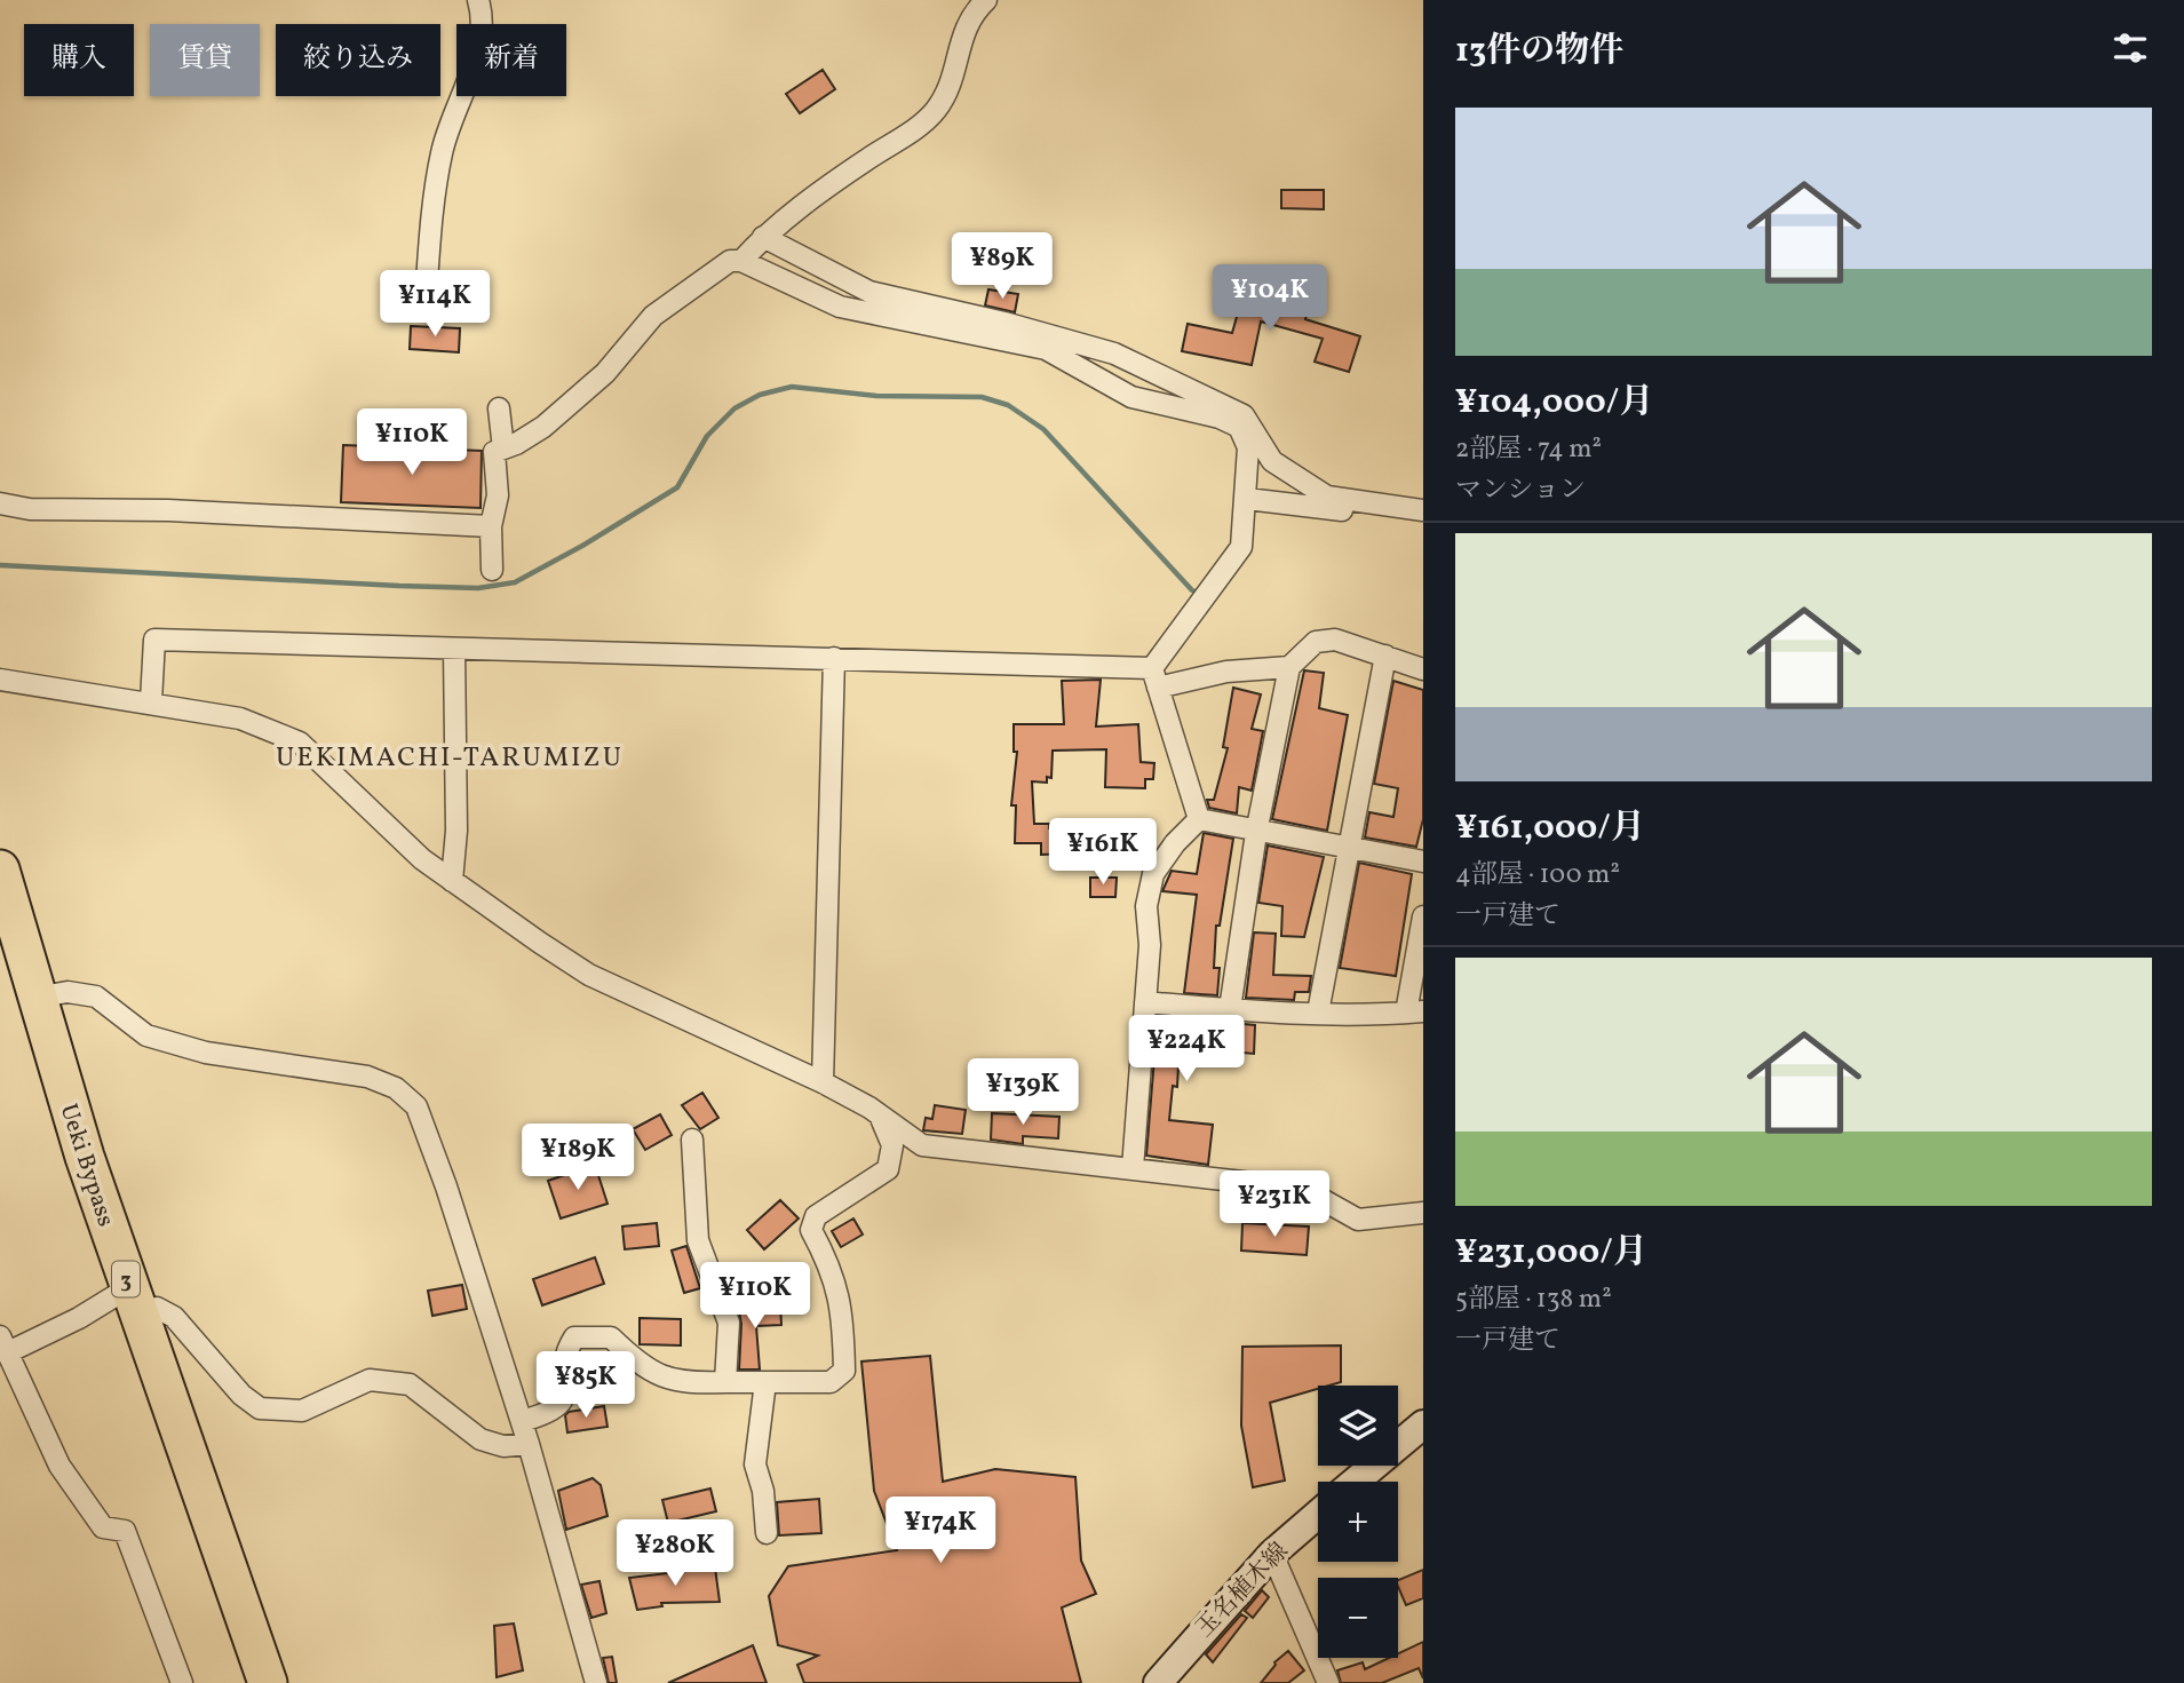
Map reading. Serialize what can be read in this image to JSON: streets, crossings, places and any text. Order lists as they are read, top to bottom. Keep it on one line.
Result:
{"streets":{"highway":["Ueki Bypass","3"],"main road":["玉名植木線"]},"districts":["UEKIMACHI-TARUMIZU"],"page":{"heading":"13件の物件","chip":["購入","賃貸","絞り込み","新着"],"list":[{"name":"¥104,000/月","note":"2部屋 · 74 m² · マンション"},{"name":"¥161,000/月","note":"4部屋 · 100 m² · 一戸建て"},{"name":"¥231,000/月","note":"5部屋 · 138 m² · 一戸建て"}],"price":["¥89K","¥104K","¥114K","¥110K","¥161K","¥224K","¥139K","¥189K","¥231K","¥110K","¥85K","¥174K","¥280K"],"map_buttons":["+","−"]}}
